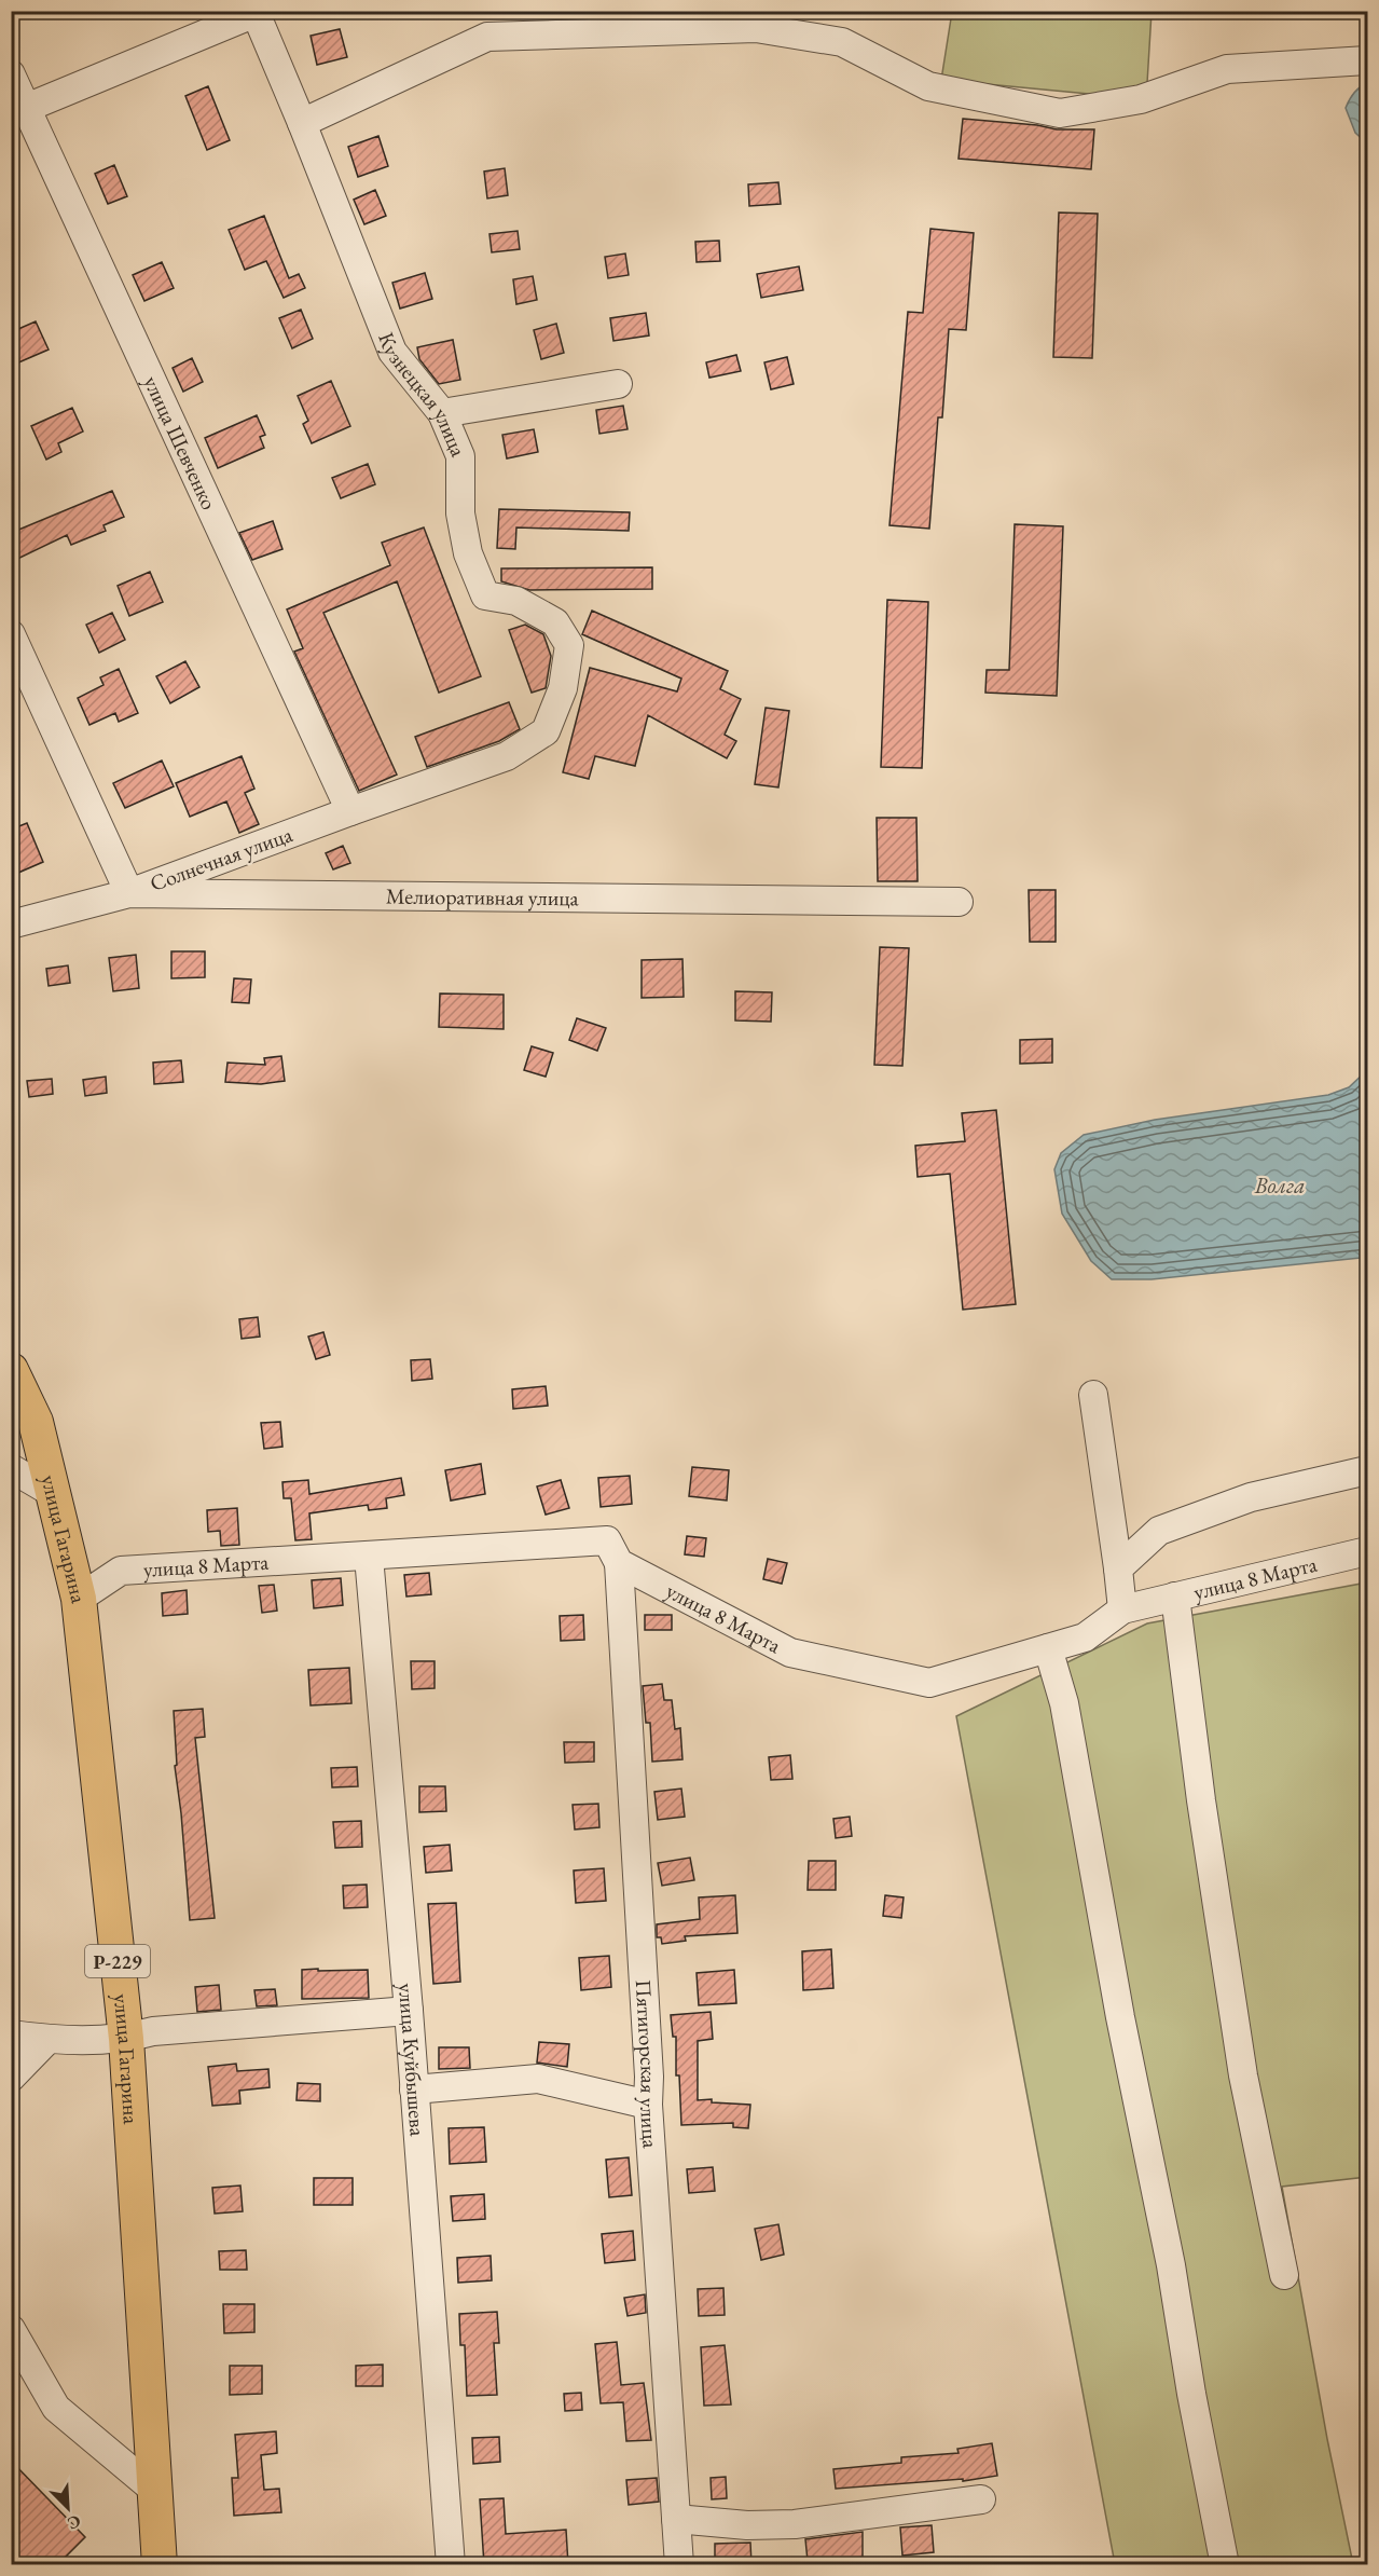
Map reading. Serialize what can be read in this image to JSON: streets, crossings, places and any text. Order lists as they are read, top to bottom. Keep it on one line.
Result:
{"streets":{"main road":["улица Гагарина","Р-229"],"street":["Кузнецкая улица","улица Шевченко","Солнечная улица","Мелиоративная улица","улица 8 Марта","улица Куйбышева","Пятигорская улица"]},"crossings":[["Кузнецкая улица","Солнечная улица"],["улица Шевченко","Солнечная улица"],["Солнечная улица","Мелиоративная улица"],["улица Гагарина","улица 8 Марта"],["улица 8 Марта","улица Куйбышева"],["улица 8 Марта","Пятигорская улица"]],"water":["Волга"],"north":"bottom right"}
